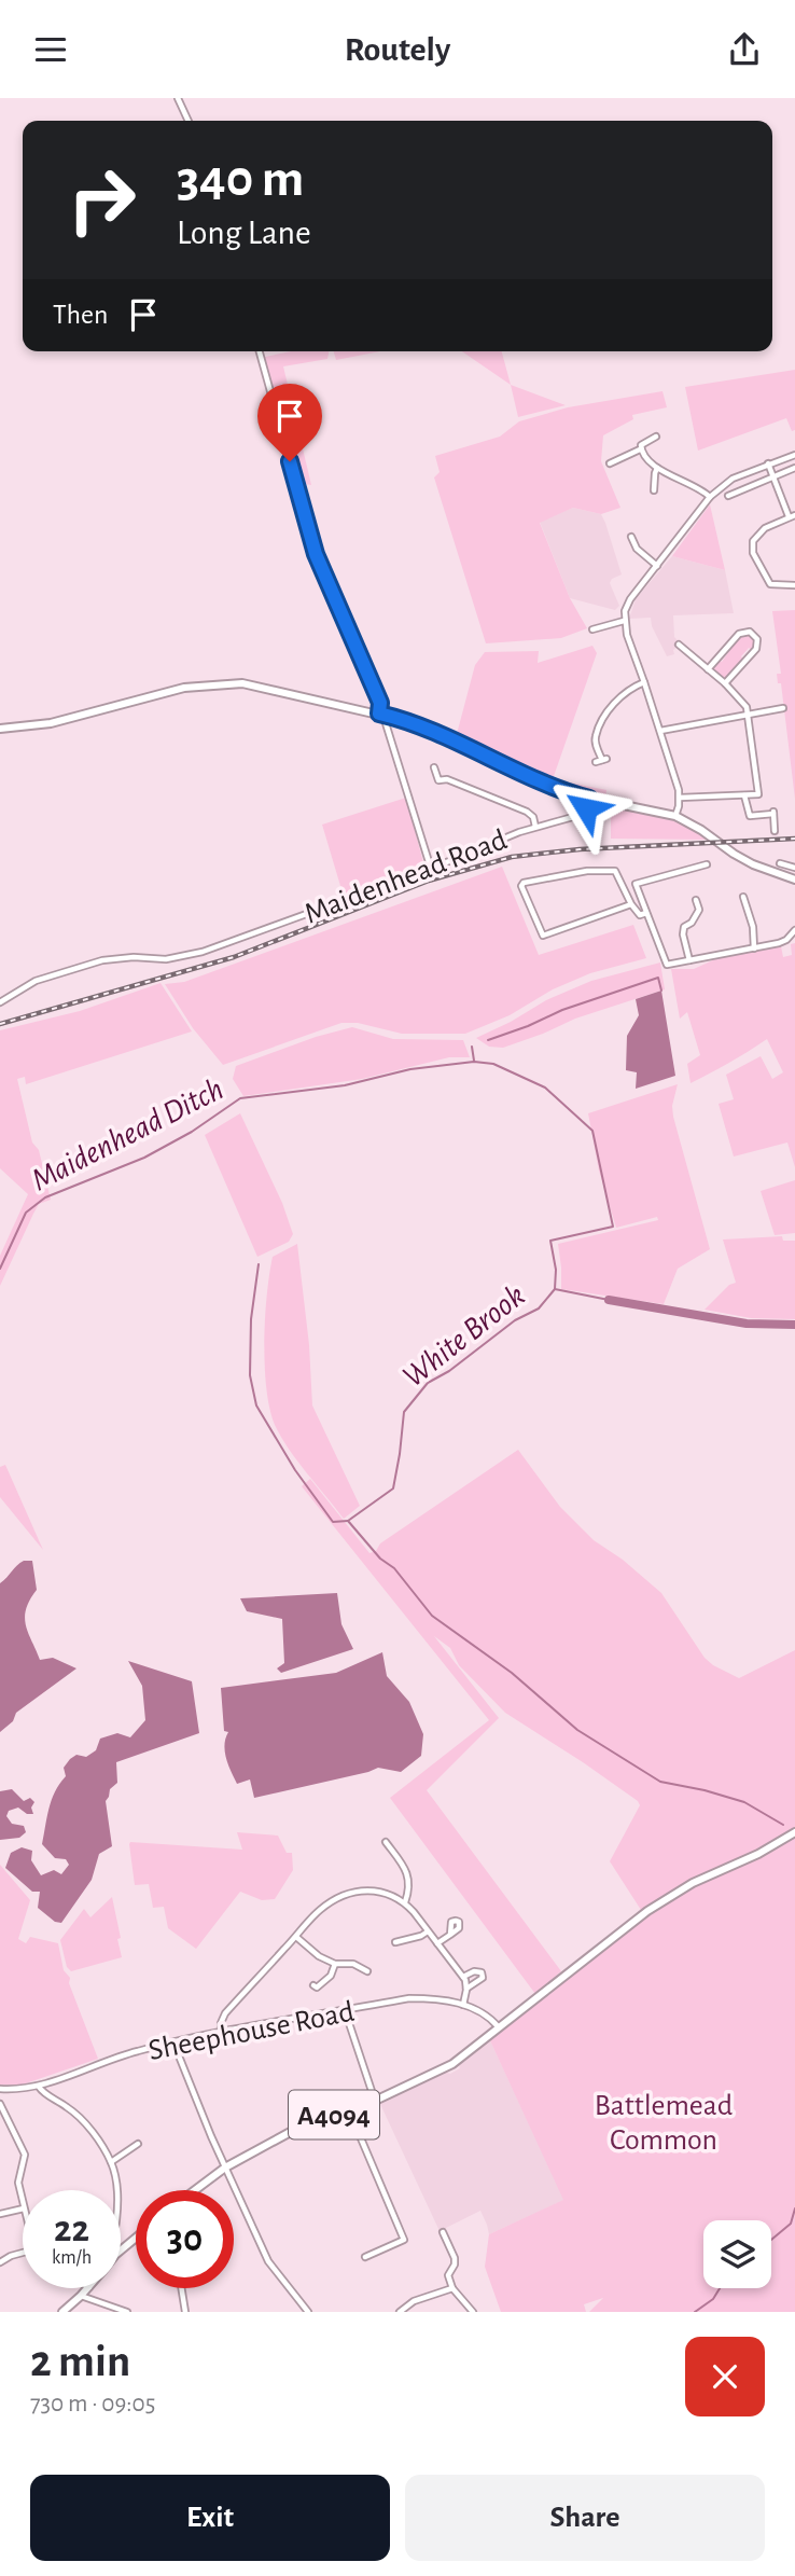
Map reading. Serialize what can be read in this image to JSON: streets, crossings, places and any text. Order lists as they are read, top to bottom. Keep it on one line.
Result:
{"streets":{"main road":["A4094"],"street":["Maidenhead Road","Sheephouse Road"]},"crossings":[["Sheephouse Road","A4094"]],"water":["Maidenhead Ditch","White Brook"],"parks":["Battlemead Common"],"page":{"header":"Routely","turn":["340 m","Long Lane"],"then":"Then","speed":"22 km/h","limit":"30","heading":["2 min","730 m · 09:05"],"buttons":["Exit","Share"]}}
